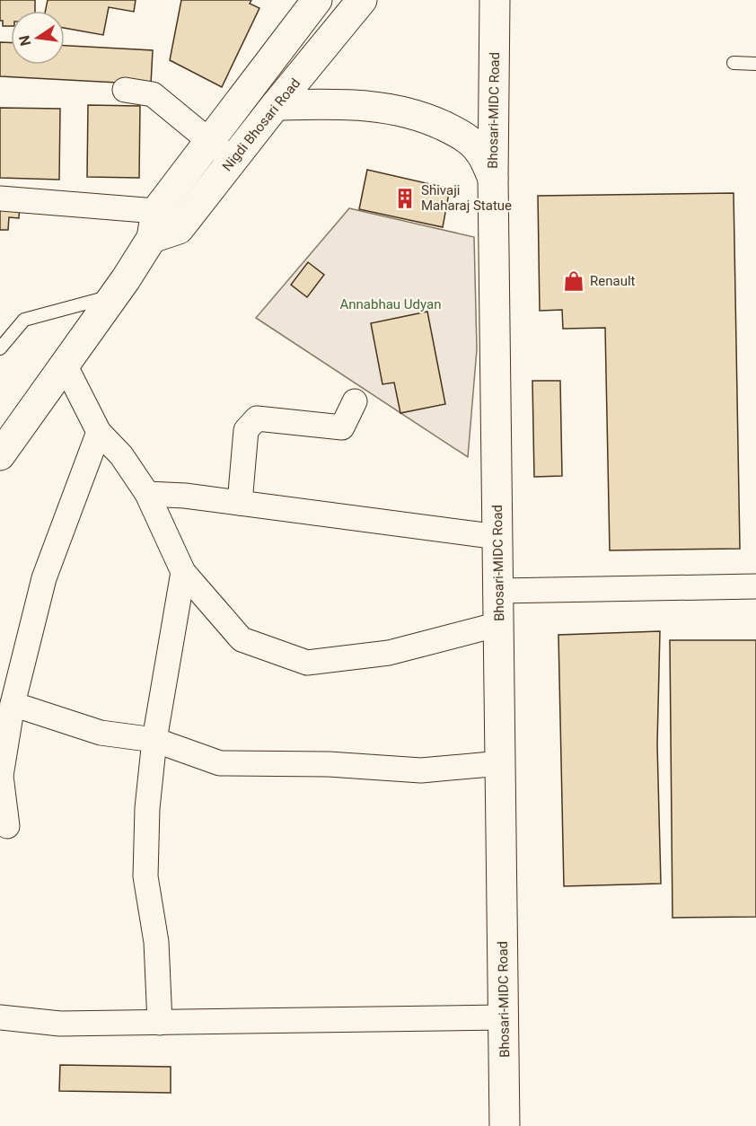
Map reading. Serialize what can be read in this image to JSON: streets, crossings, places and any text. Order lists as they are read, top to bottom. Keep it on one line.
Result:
{"streets":{"street":["Bhosari-MIDC Road","Nigdi Bhosari Road"]},"parks":["Annabhau Udyan"],"places":{"building":["Shivaji Maharaj Statue"],"shop":["Renault"]},"north":"left"}
